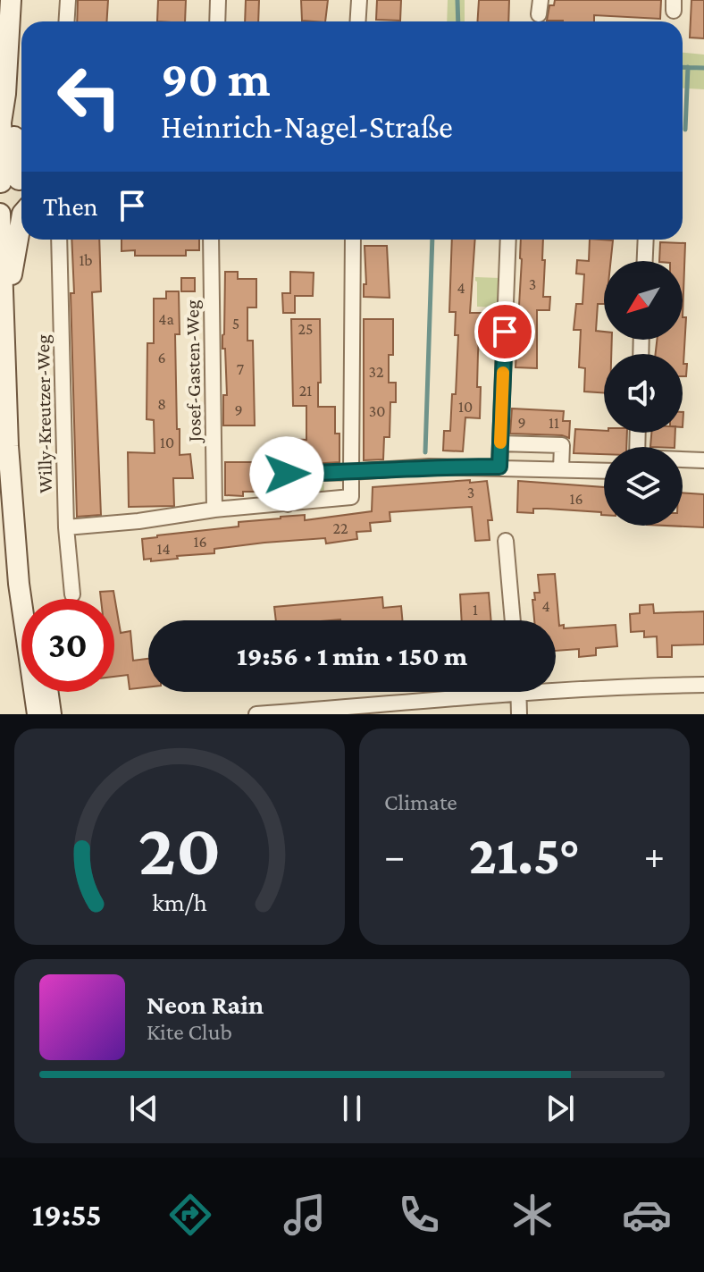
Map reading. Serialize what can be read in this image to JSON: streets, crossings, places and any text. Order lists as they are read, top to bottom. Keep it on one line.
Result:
{"streets":{"street":["Josef-Gasten-Weg","Willy-Kreutzer-Weg"]},"house_numbers":["1b","3","4","4a","5","25","6","7","32","21","8","10","9","30","9","11","10","3","16","22","16","14","4","1"],"north":"bottom left","page":{"turn":["90 m","Heinrich-Nagel-Straße"],"then":"Then","limit":"30","trip":"19:56 · 1 min · 150 m","tile":"Climate","heat":["−","21.5°","+"],"song":["Neon Rain","Kite Club"],"tabs":"19:55","gauge":["20","km/h"]}}
